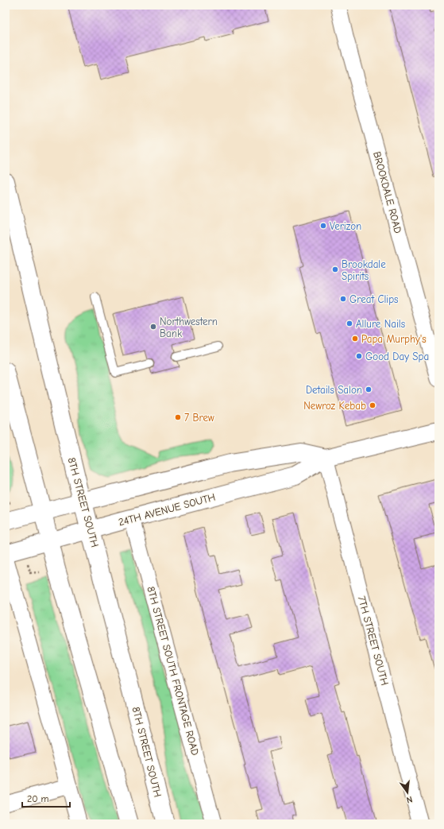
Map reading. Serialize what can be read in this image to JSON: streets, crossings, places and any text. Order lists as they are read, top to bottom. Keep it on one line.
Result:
{"streets":{"main road":["8TH STREET SOUTH","24TH AVENUE SOUTH"],"street":["BROOKDALE ROAD","7TH STREET SOUTH","8TH STREET SOUTH FRONTAGE ROAD"]},"crossings":[["8TH STREET SOUTH","24TH AVENUE SOUTH"],["24TH AVENUE SOUTH","7TH STREET SOUTH"],["24TH AVENUE SOUTH","8TH STREET SOUTH FRONTAGE ROAD"]],"places":["Verizon","Brookdale Spirits","Great Clips","Allure Nails","Northwestern Bank","Papa Murphy's","Good Day Spa","Details Salon","Newroz Kebab","7 Brew"],"scale_bar":"20 m","north":"bottom"}
